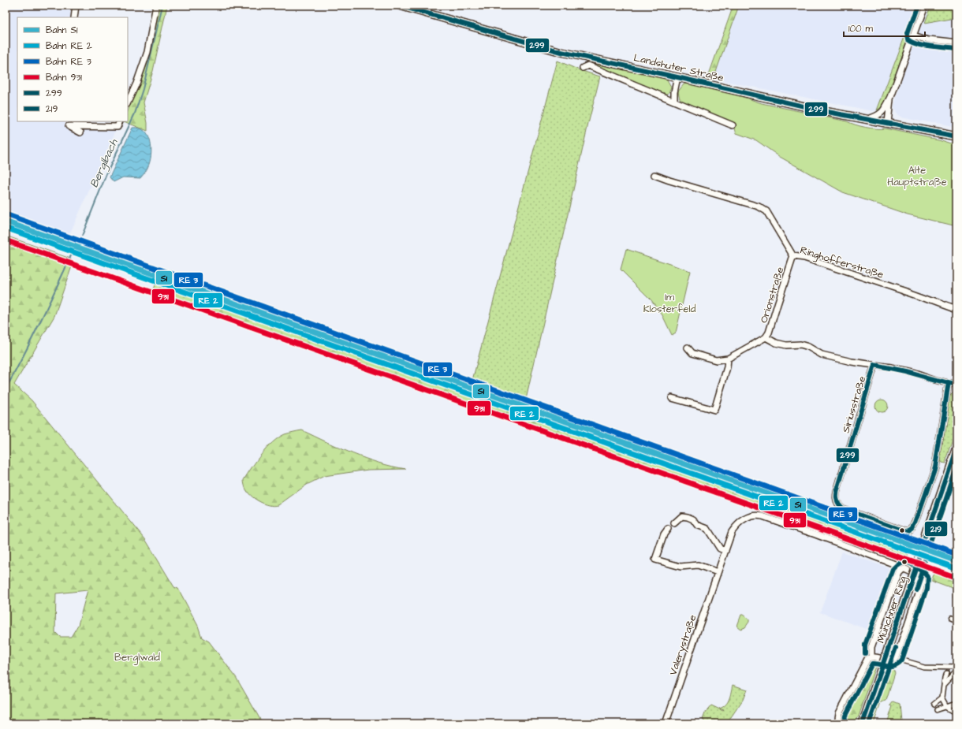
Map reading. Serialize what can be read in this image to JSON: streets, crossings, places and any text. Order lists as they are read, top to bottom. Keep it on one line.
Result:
{"streets":{"main road":["Landshuter Straße","Münchner Ring"],"street":["Ringhofferstraße","Orionstraße","Siriusstraße","Valerystraße"]},"crossings":[["Ringhofferstraße","Orionstraße"]],"water":["Berglbach"],"parks":["Alte Hauptstraße","Im Klosterfeld","Berglwald"],"lines":["transit line 299","transit line 219","rail line S1","rail line 931"],"legend":["Bahn S1","Bahn RE 2","Bahn RE 3","Bahn 931","299","219"],"scale_bar":"100 m"}
